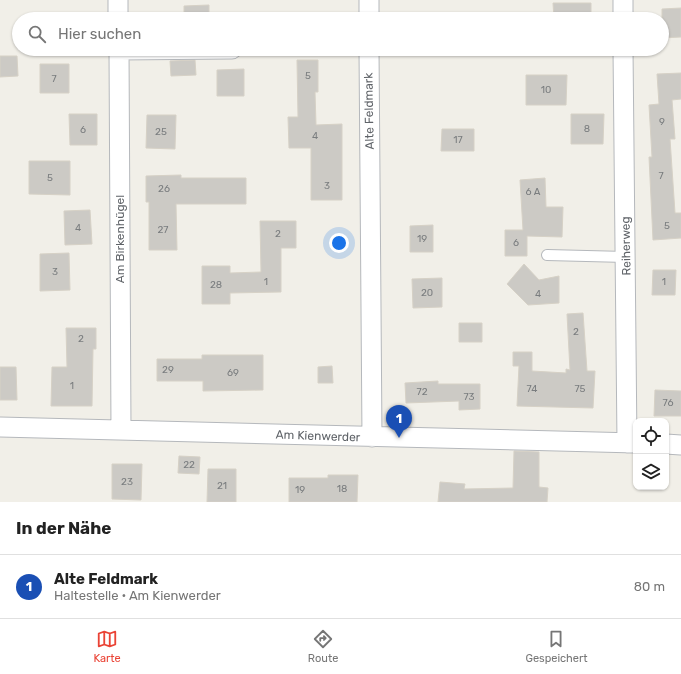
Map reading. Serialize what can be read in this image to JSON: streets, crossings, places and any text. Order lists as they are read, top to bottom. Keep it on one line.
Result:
{"streets":{"street":["Alte Feldmark","Am Birkenhügel","Reiherweg","Am Kienwerder"]},"crossings":[["Alte Feldmark","Am Kienwerder"],["Am Birkenhügel","Am Kienwerder"],["Reiherweg","Am Kienwerder"]],"house_numbers":["5","7","10","9","8","6","25","4","17","7","5","3","26","6 A","5","4","27","2","19","6","3","1","1","28","20","4","2","2","29","69","1","74","75","72","73","76","22","23","21","18","19"],"page":{"search":"Hier suchen","pins":"1","heading":"In der Nähe","list":[{"mark":"1","name":"Alte Feldmark","note":"Haltestelle · Am Kienwerder","value":"80 m"}],"nav":["Karte","Route","Gespeichert"]}}
